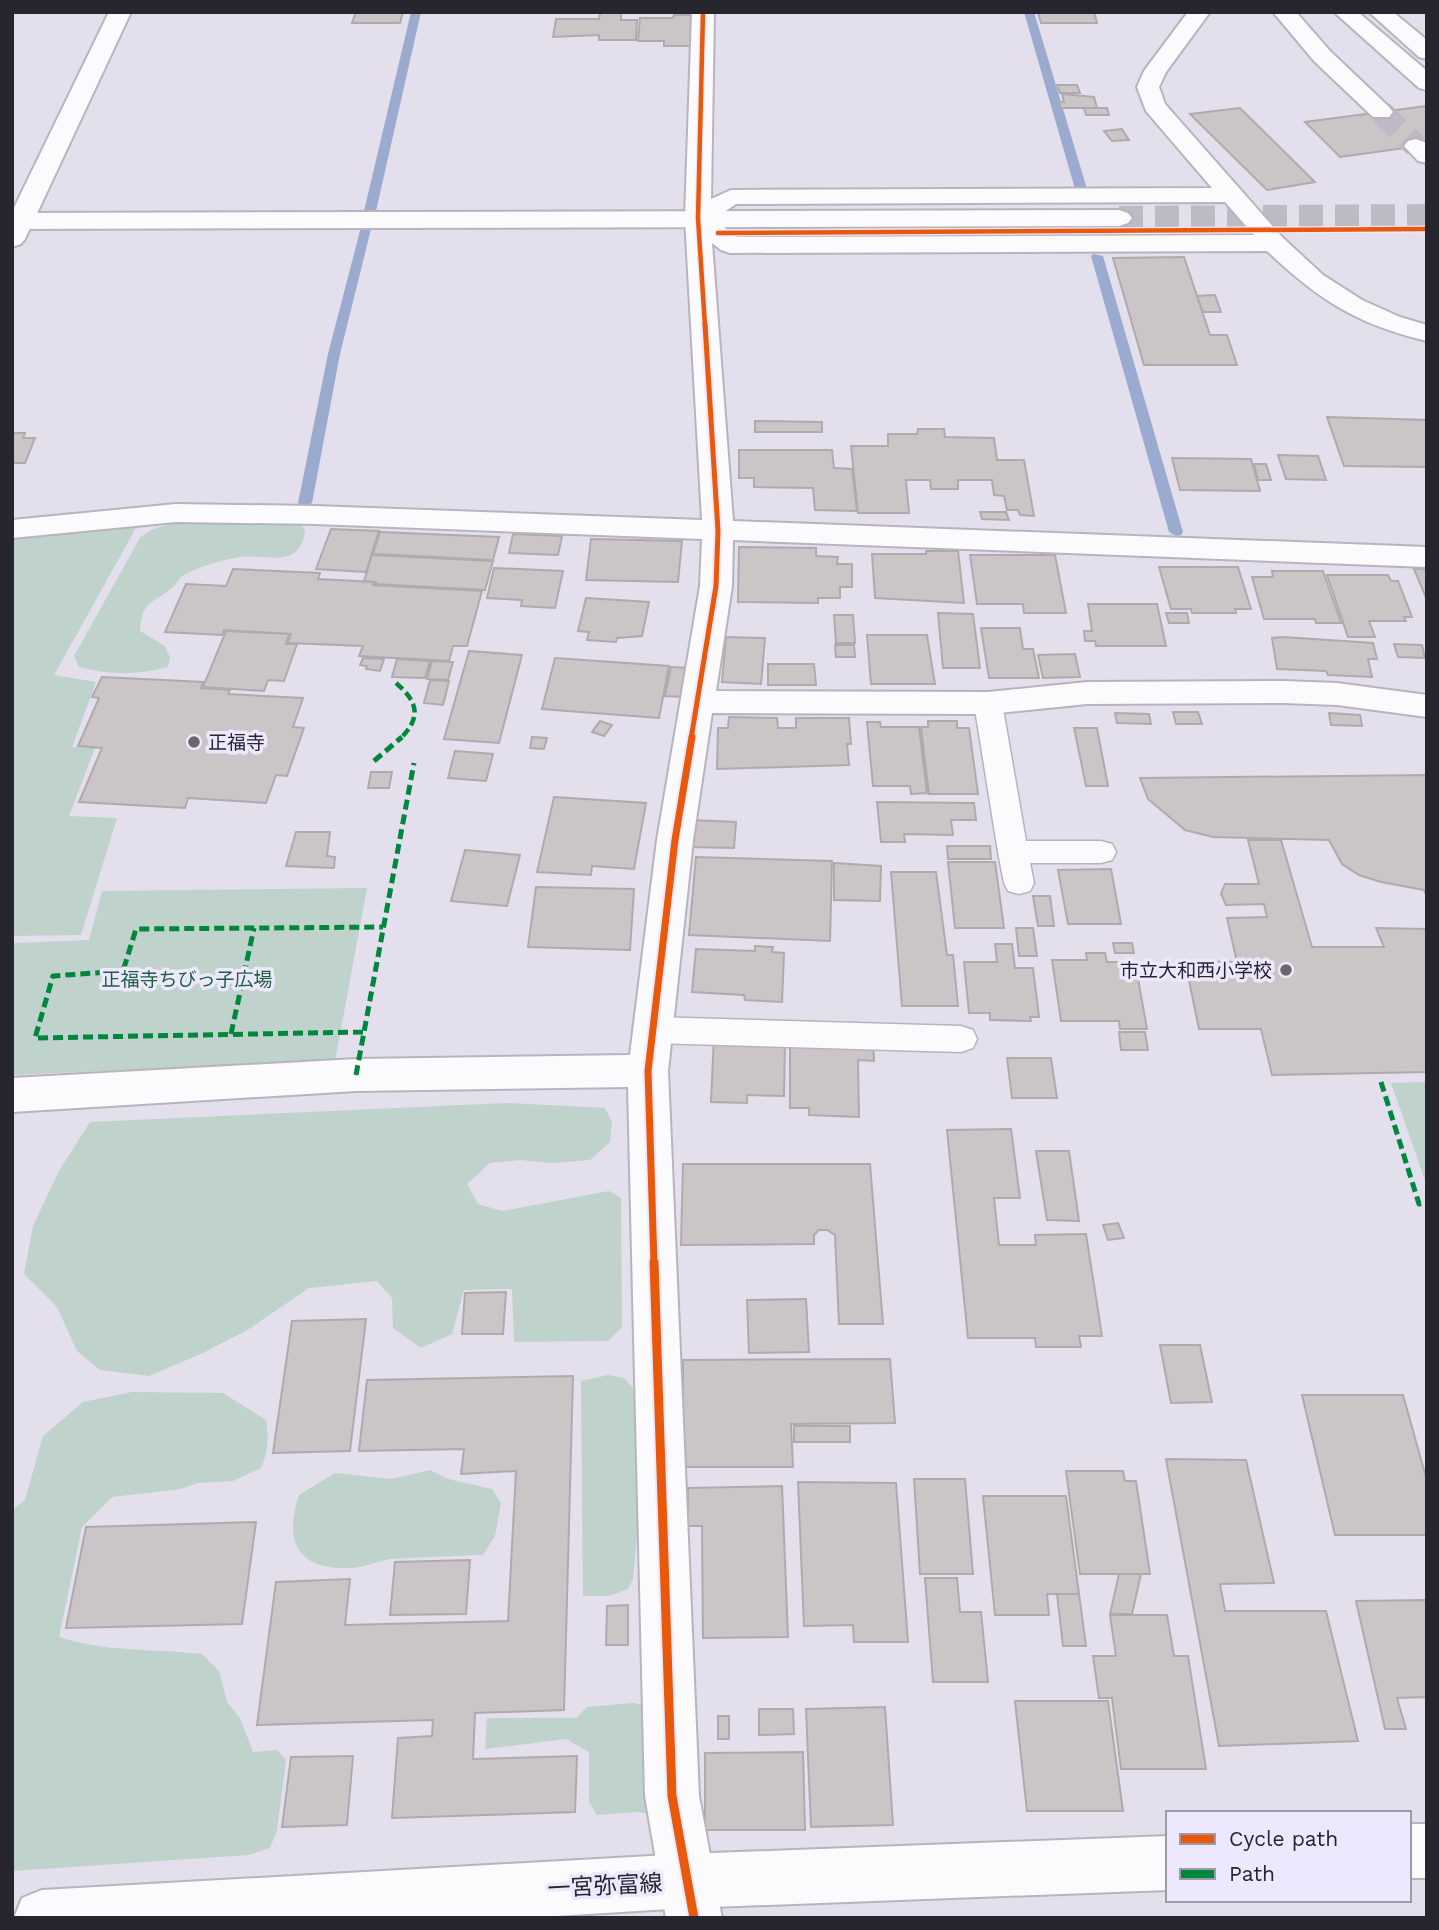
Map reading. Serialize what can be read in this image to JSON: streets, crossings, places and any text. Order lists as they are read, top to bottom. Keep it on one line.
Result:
{"streets":{"main road":["一宮弥富線"]},"parks":["正福寺ちびっ子広場"],"places":["正福寺","市立大和西小学校"],"legend":["Cycle path","Path"]}
